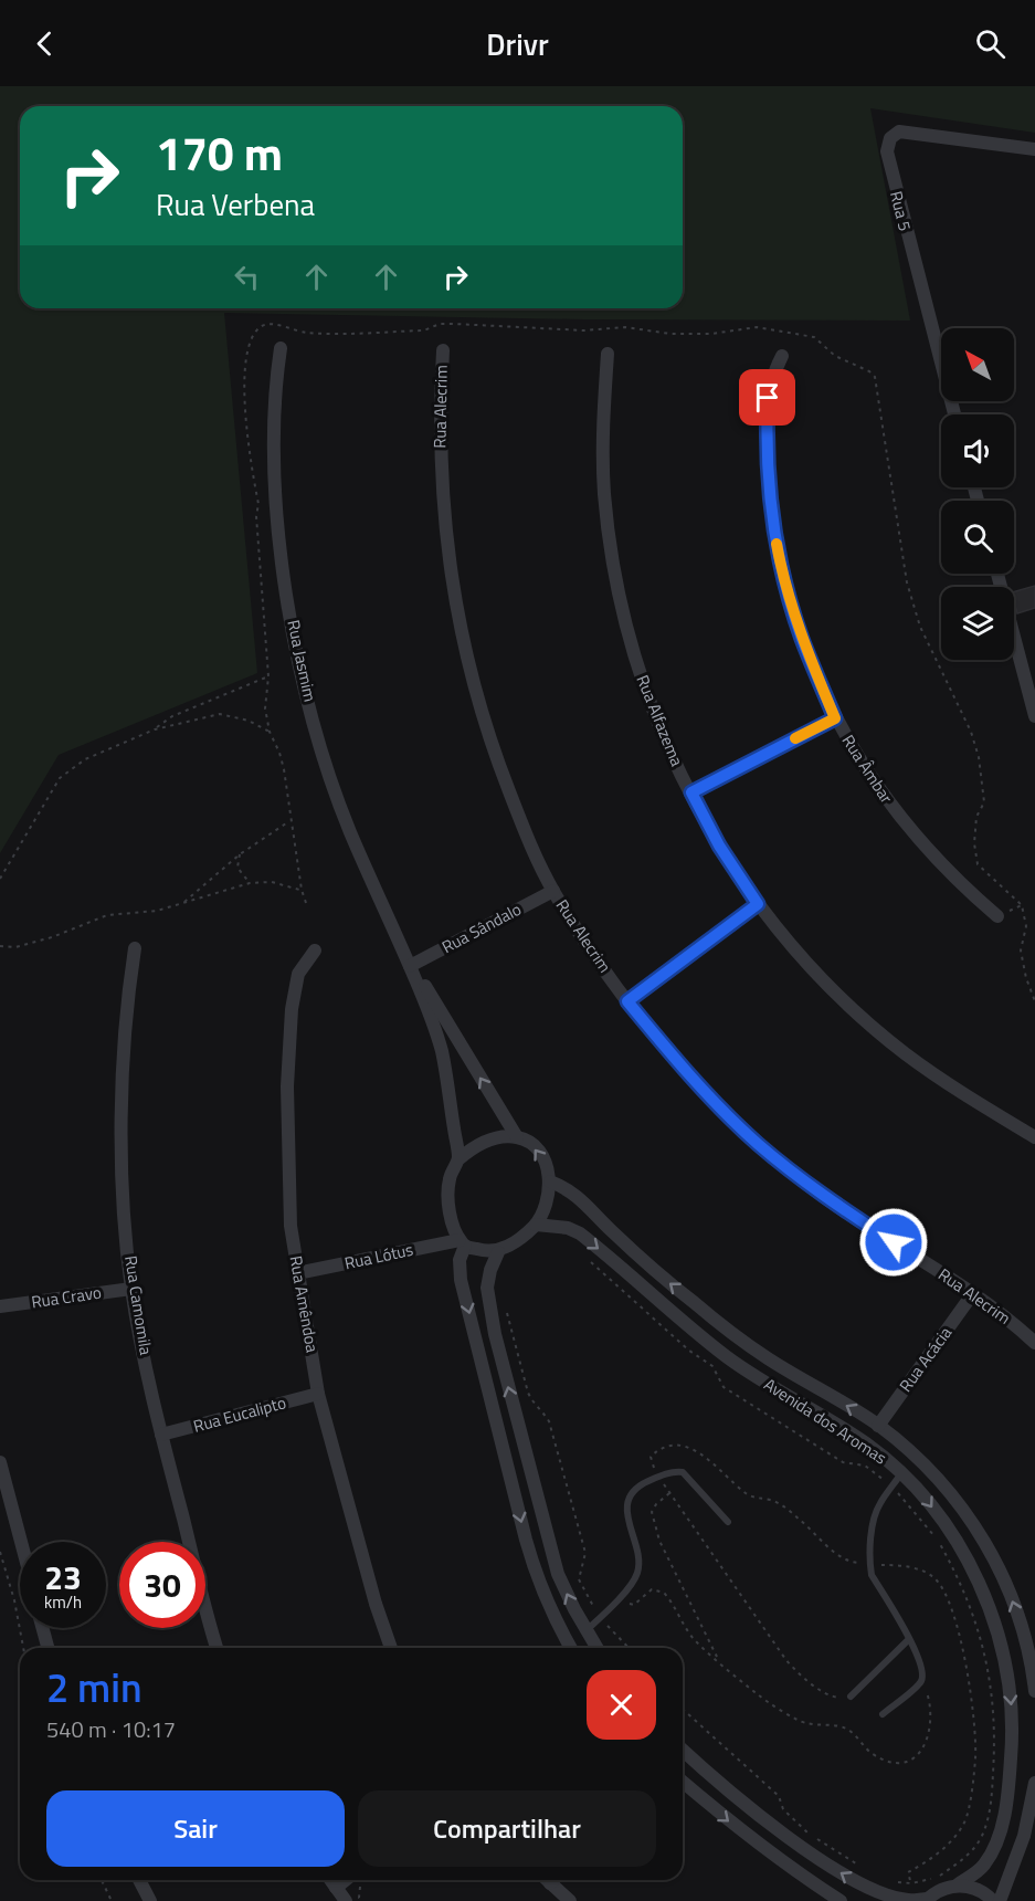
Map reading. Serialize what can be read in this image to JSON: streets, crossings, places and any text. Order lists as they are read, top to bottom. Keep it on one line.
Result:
{"streets":{"street":["Rua 5","Rua Alecrim","Rua Jasmim","Rua Alfazema","Rua Âmbar","Rua Sândalo","Rua Lótus","Rua Cravo","Rua Amêndoa","Rua Camomila","Rua Acácia","Rua Eucalipto","Avenida dos Aromas"]},"crossings":[["Rua Alecrim","Rua Sândalo"],["Rua Alecrim","Rua Acácia"],["Rua Jasmim","Rua Sândalo"],["Rua Lótus","Rua Amêndoa"],["Rua Lótus","Avenida dos Aromas"],["Rua Cravo","Rua Camomila"],["Rua Amêndoa","Rua Eucalipto"],["Rua Camomila","Rua Eucalipto"],["Rua Acácia","Avenida dos Aromas"]],"north":"top left","page":{"header":"Drivr","turn":["170 m","Rua Verbena"],"speed":"23 km/h","limit":"30","heading":["2 min","540 m · 10:17"],"buttons":["Sair","Compartilhar"]}}
